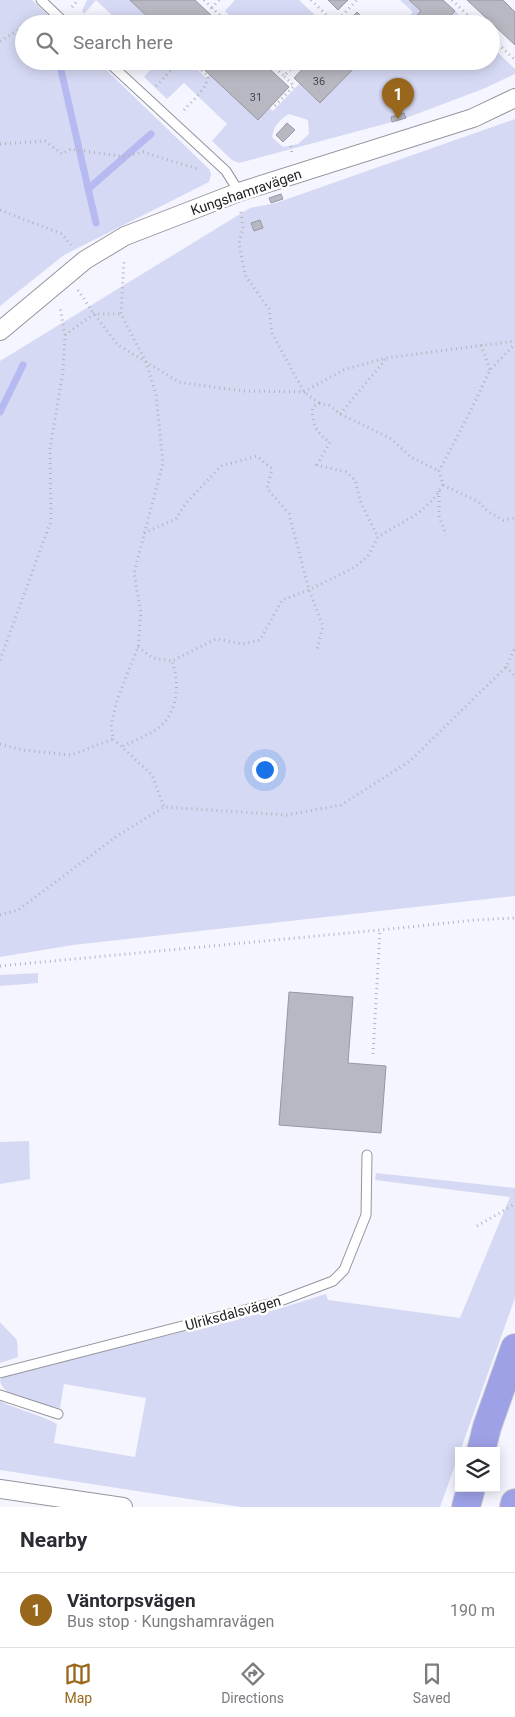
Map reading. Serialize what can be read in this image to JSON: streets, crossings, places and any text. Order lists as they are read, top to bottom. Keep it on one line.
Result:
{"streets":{"street":["Kungshamravägen"],"lane":["Ulriksdalsvägen"]},"house_numbers":["36","31"],"page":{"search":"Search here","pins":"1","heading":"Nearby","list":[{"mark":"1","name":"Väntorpsvägen","note":"Bus stop · Kungshamravägen","value":"190 m"}],"nav":["Map","Directions","Saved"]}}
